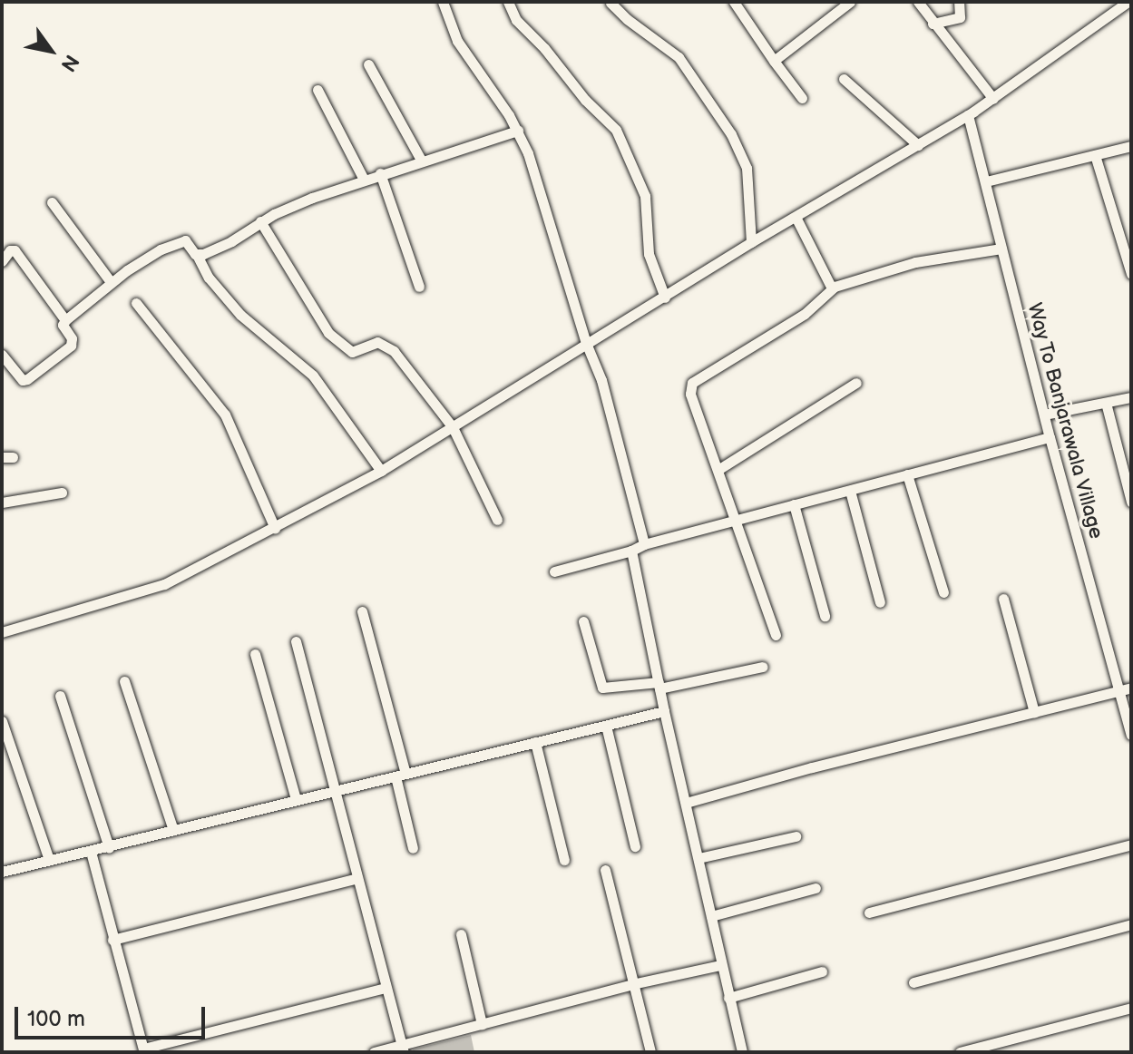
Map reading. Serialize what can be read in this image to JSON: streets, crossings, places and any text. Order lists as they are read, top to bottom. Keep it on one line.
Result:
{"streets":{"street":["Way To Banjarawala Village"]},"scale_bar":"100 m","north":"bottom right"}
